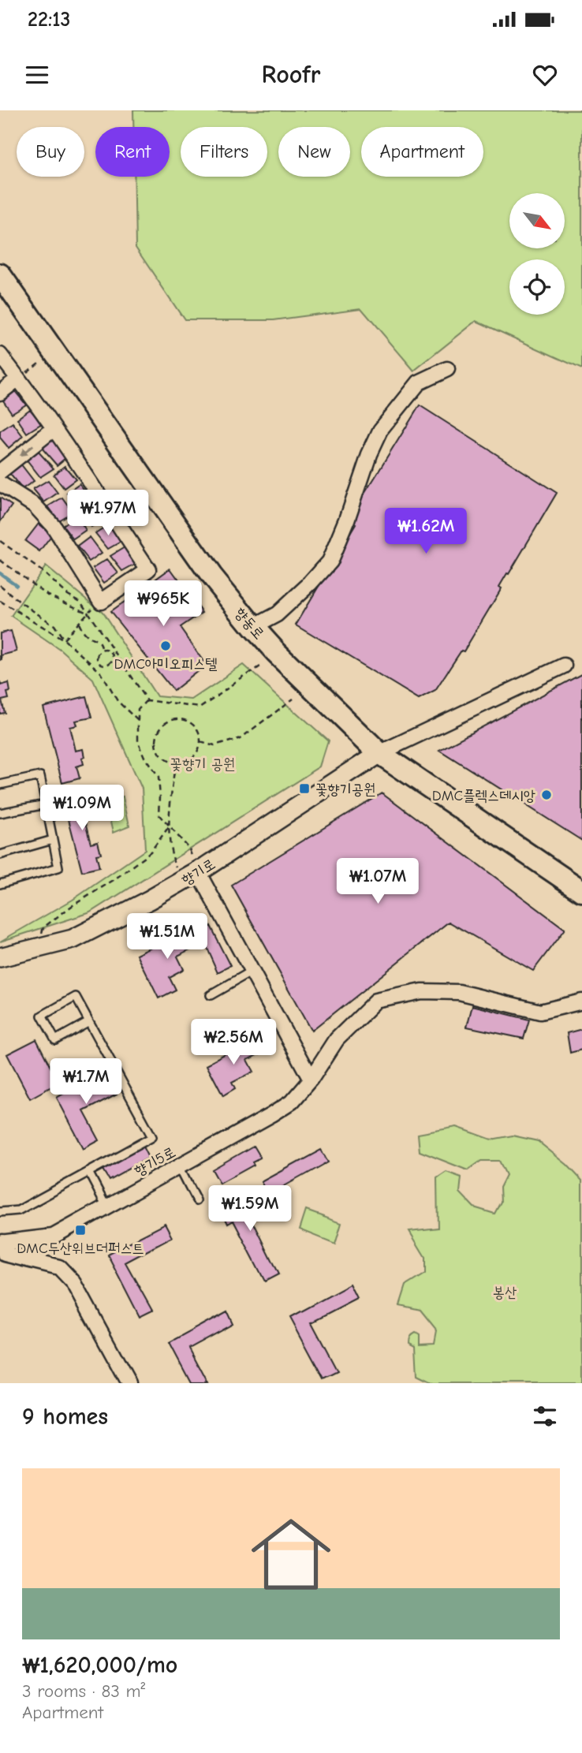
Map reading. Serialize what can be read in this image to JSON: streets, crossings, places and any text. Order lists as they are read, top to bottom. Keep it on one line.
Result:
{"streets":{"main road":["향동로","향기로"],"street":["향기5로"]},"crossings":[["향동로","향기로"]],"parks":["꽃향기 공원","봉산"],"places":{"other":["DMC아미오피스텔","DMC플렉스데시앙"],"transit":["꽃향기공원","DMC두산위브더퍼스트"]},"north":"bottom right","page":{"status":"22:13","header":"Roofr","chip":["Buy","Rent","Filters","New","Apartment"],"price":["₩1.97M","₩1.62M","₩965K","₩1.09M","₩1.07M","₩1.51M","₩2.56M","₩1.7M","₩1.59M"],"heading":"9 homes","list":[{"name":"₩1,620,000/mo","note":"3 rooms · 83 m² · Apartment"}]}}
